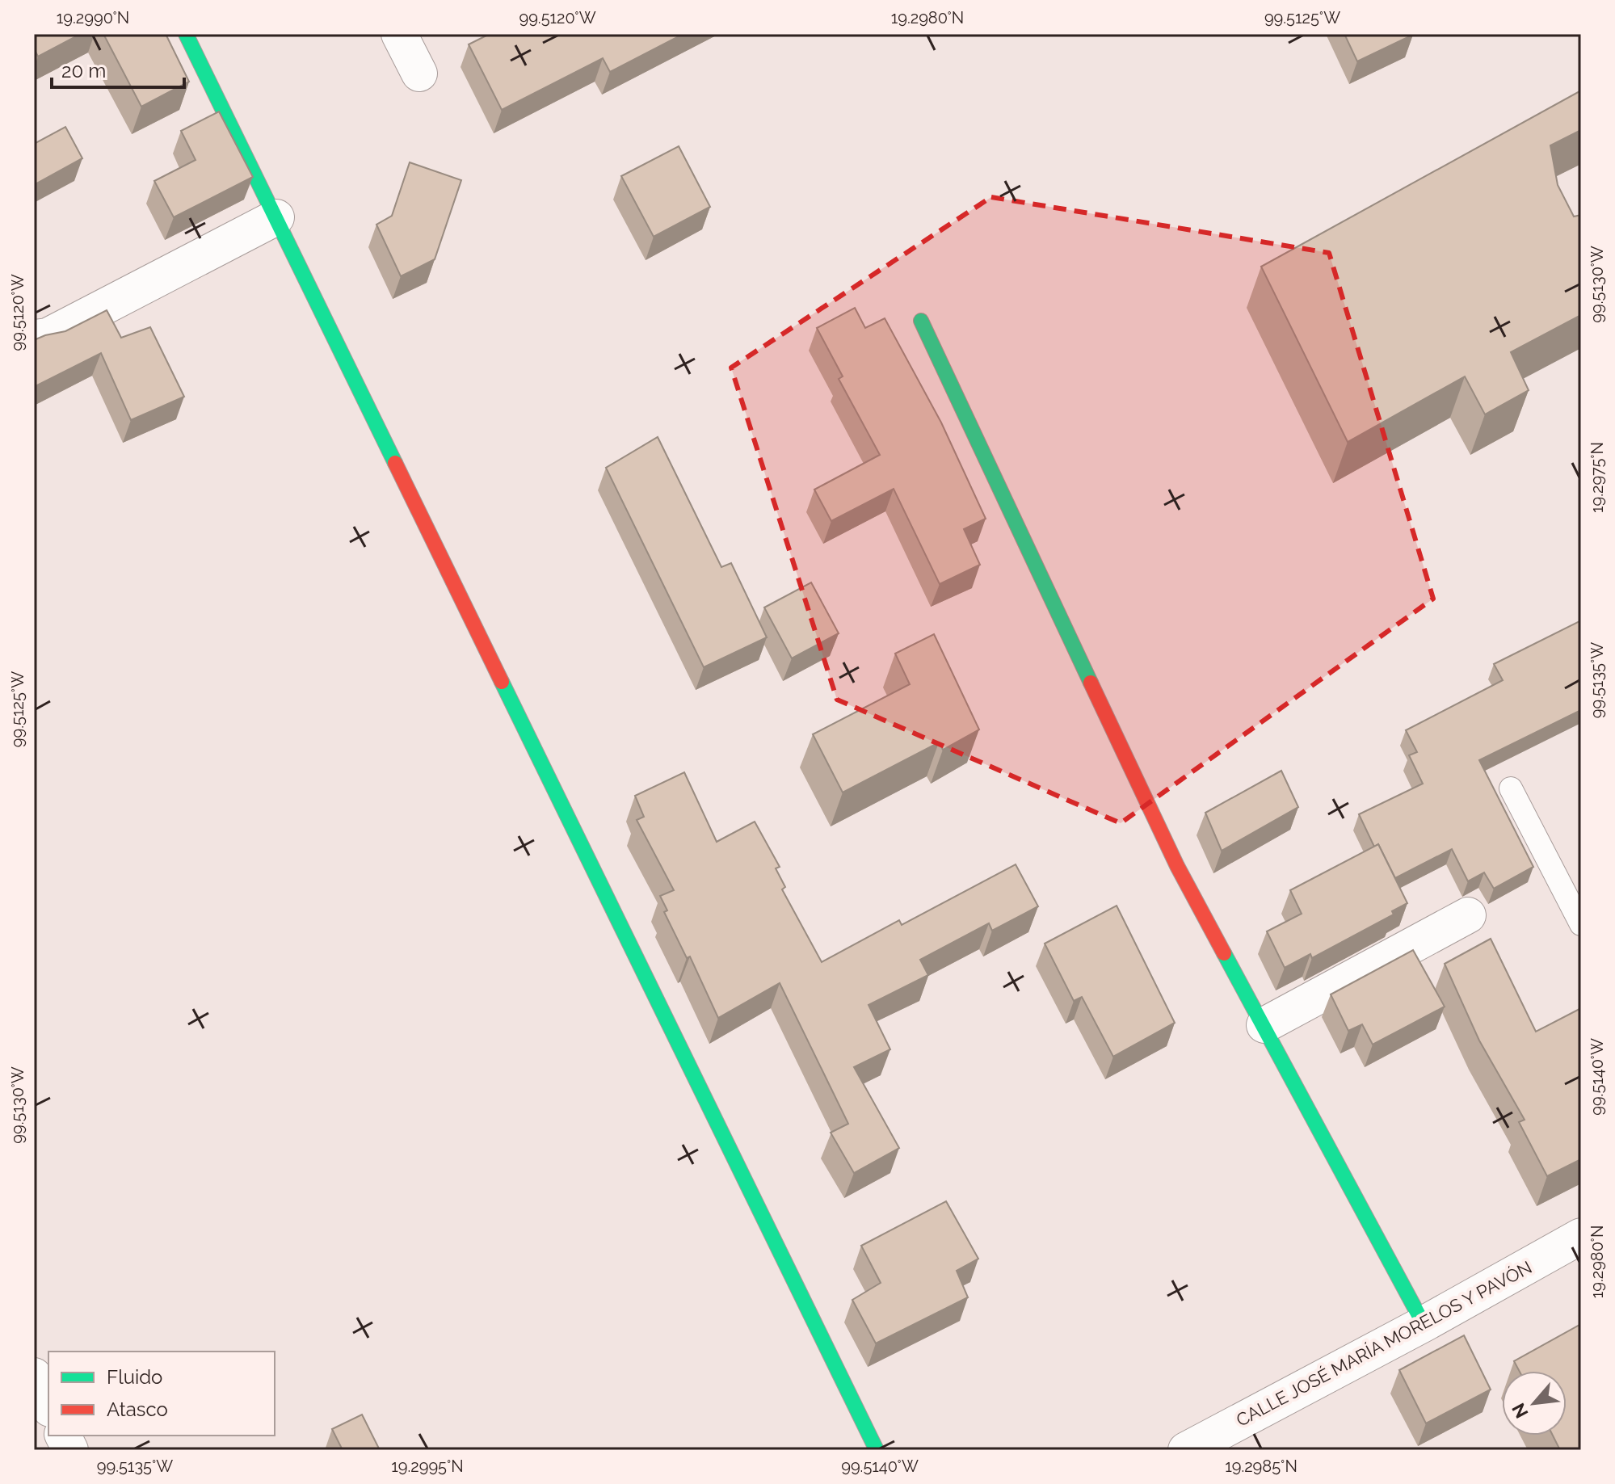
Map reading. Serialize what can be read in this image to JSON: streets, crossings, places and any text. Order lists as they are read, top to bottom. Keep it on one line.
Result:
{"streets":{"street":["CALLE JOSÉ MARÍA MORELOS Y PAVÓN"]},"legend":["Fluido","Atasco"],"scale_bar":"20 m","north":"bottom left","coordinates":["19.2990°N","99.5120°W","19.2980°N","99.5125°W","99.5130°W","19.2975°N","99.5135°W","99.5140°W","19.2995°N","19.2985°N"]}
